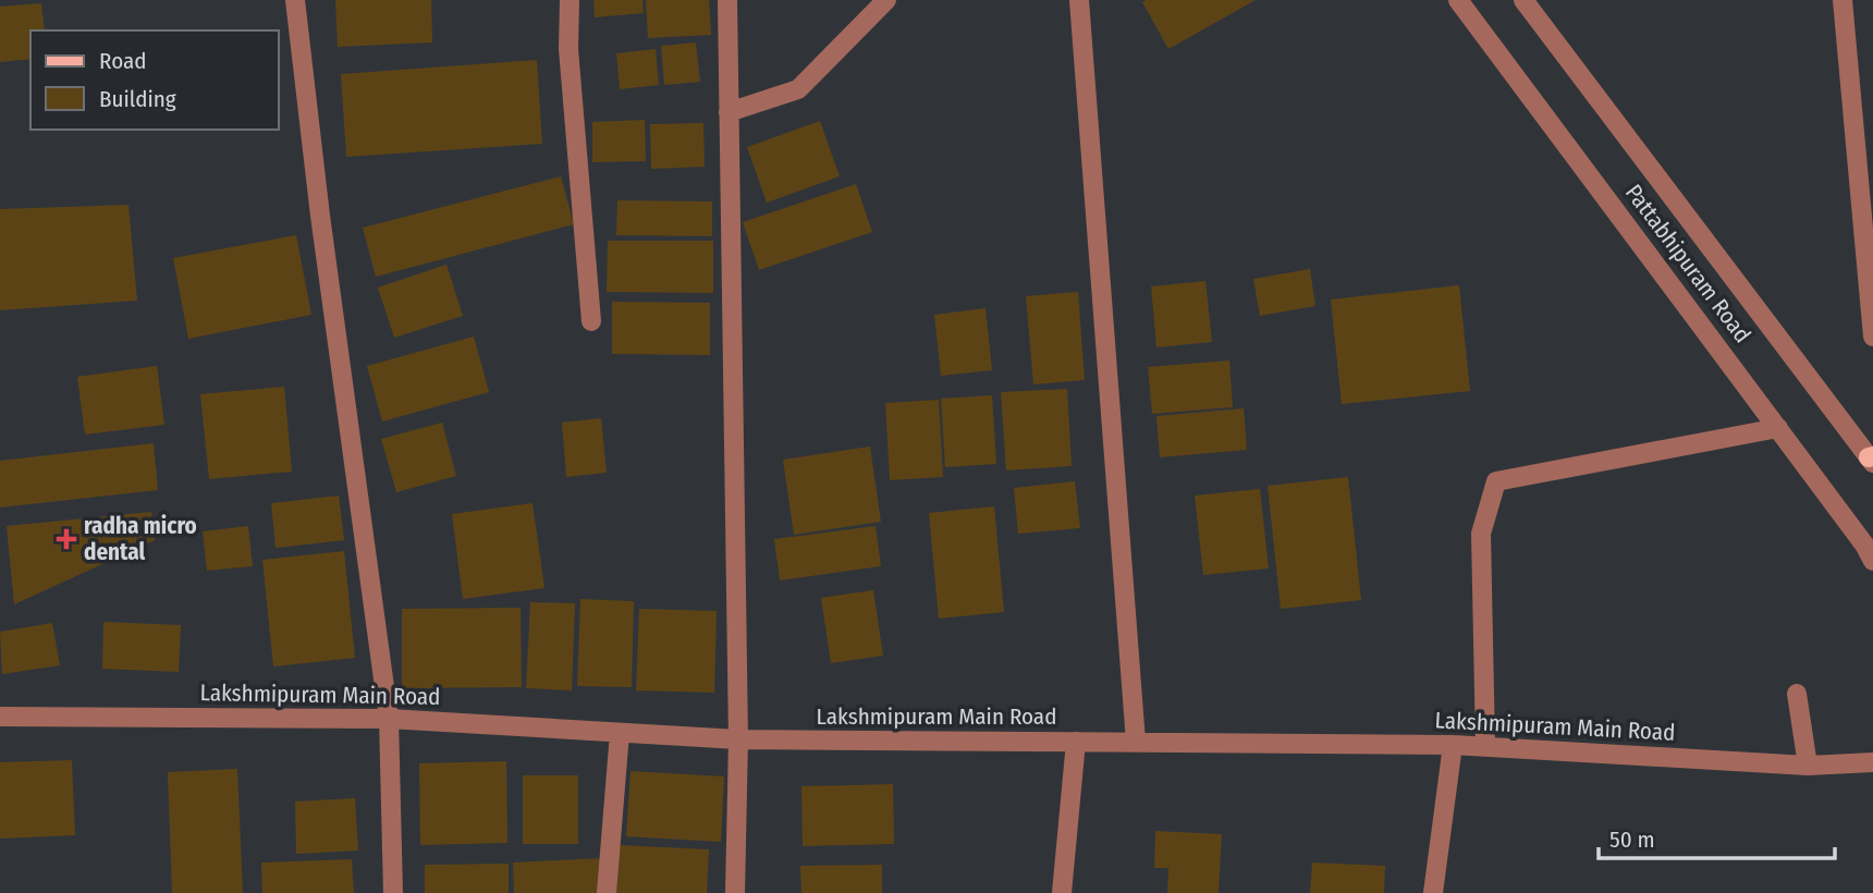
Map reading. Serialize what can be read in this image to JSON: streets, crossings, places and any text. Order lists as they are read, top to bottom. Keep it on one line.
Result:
{"streets":{"street":["Pattabhipuram Road","Lakshmipuram Main Road"]},"places":{"health":["radha micro dental"]},"legend":["Road","Building"],"scale_bar":"50 m"}
